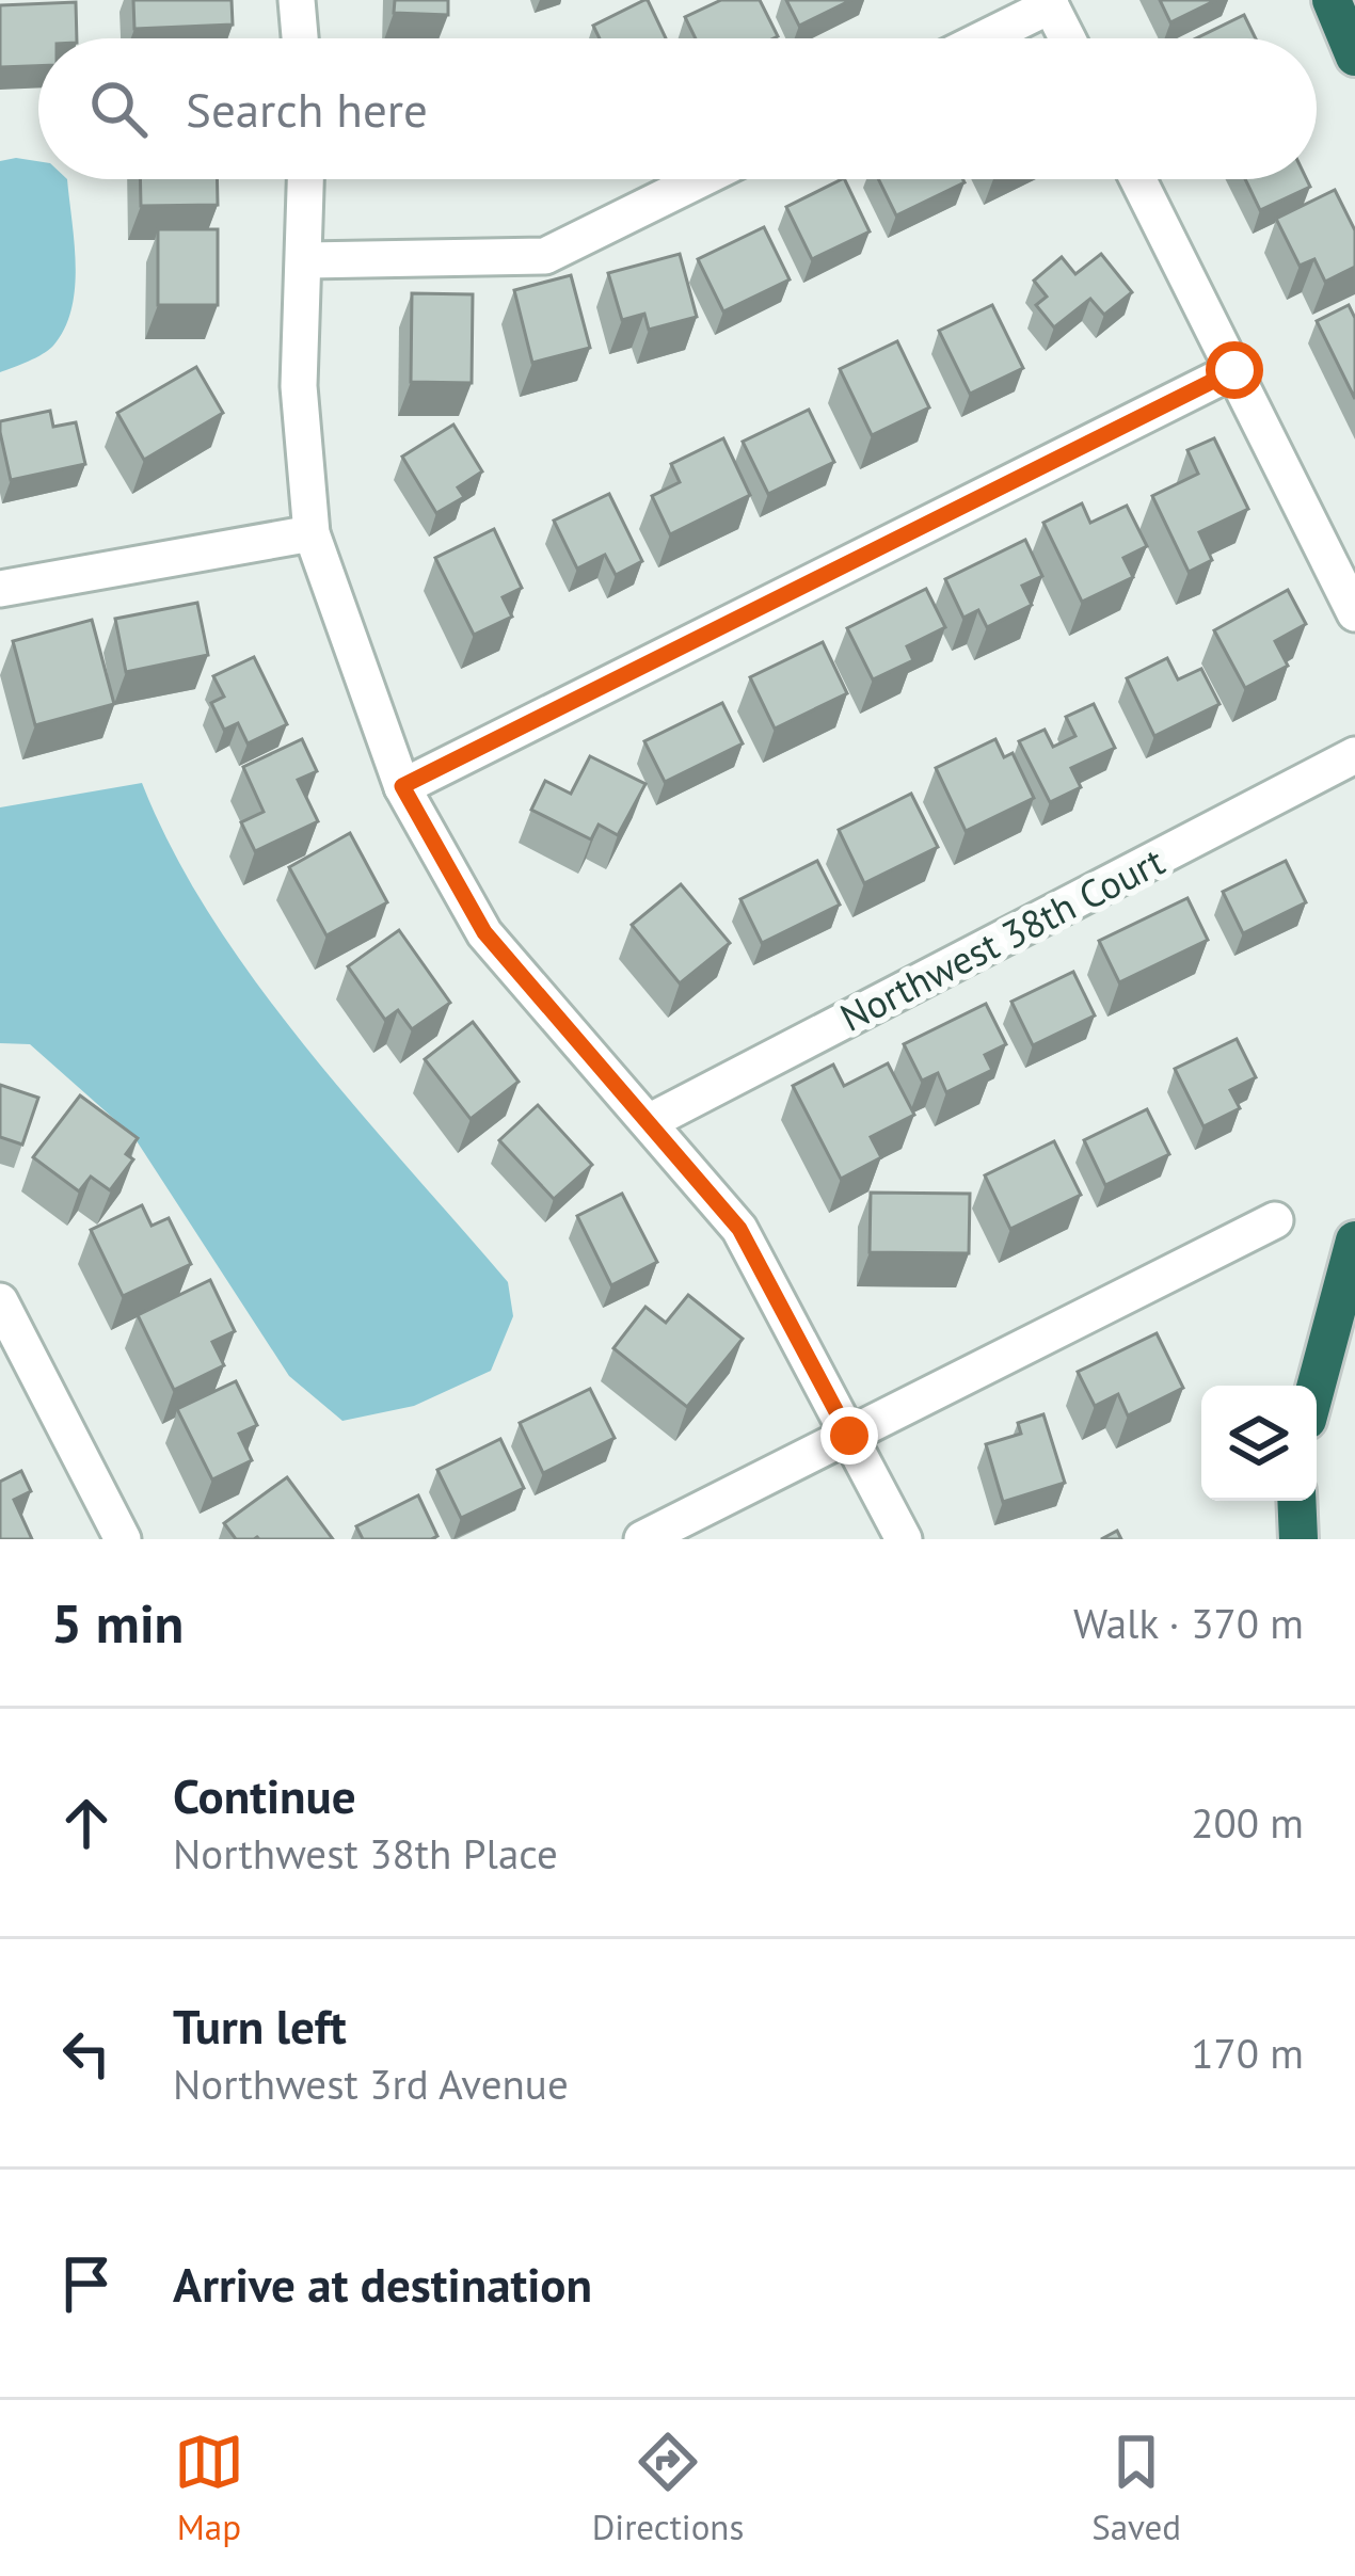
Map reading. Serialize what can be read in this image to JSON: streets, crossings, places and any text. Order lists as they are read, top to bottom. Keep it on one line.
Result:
{"streets":{"street":["Northwest 38th Court"]},"page":{"search":"Search here","heading":["5 min","Walk · 370 m"],"list":[["Continue","Northwest 38th Place","200 m"],["Turn left","Northwest 3rd Avenue","170 m"],"Arrive at destination"],"nav":["Map","Directions","Saved"]}}
